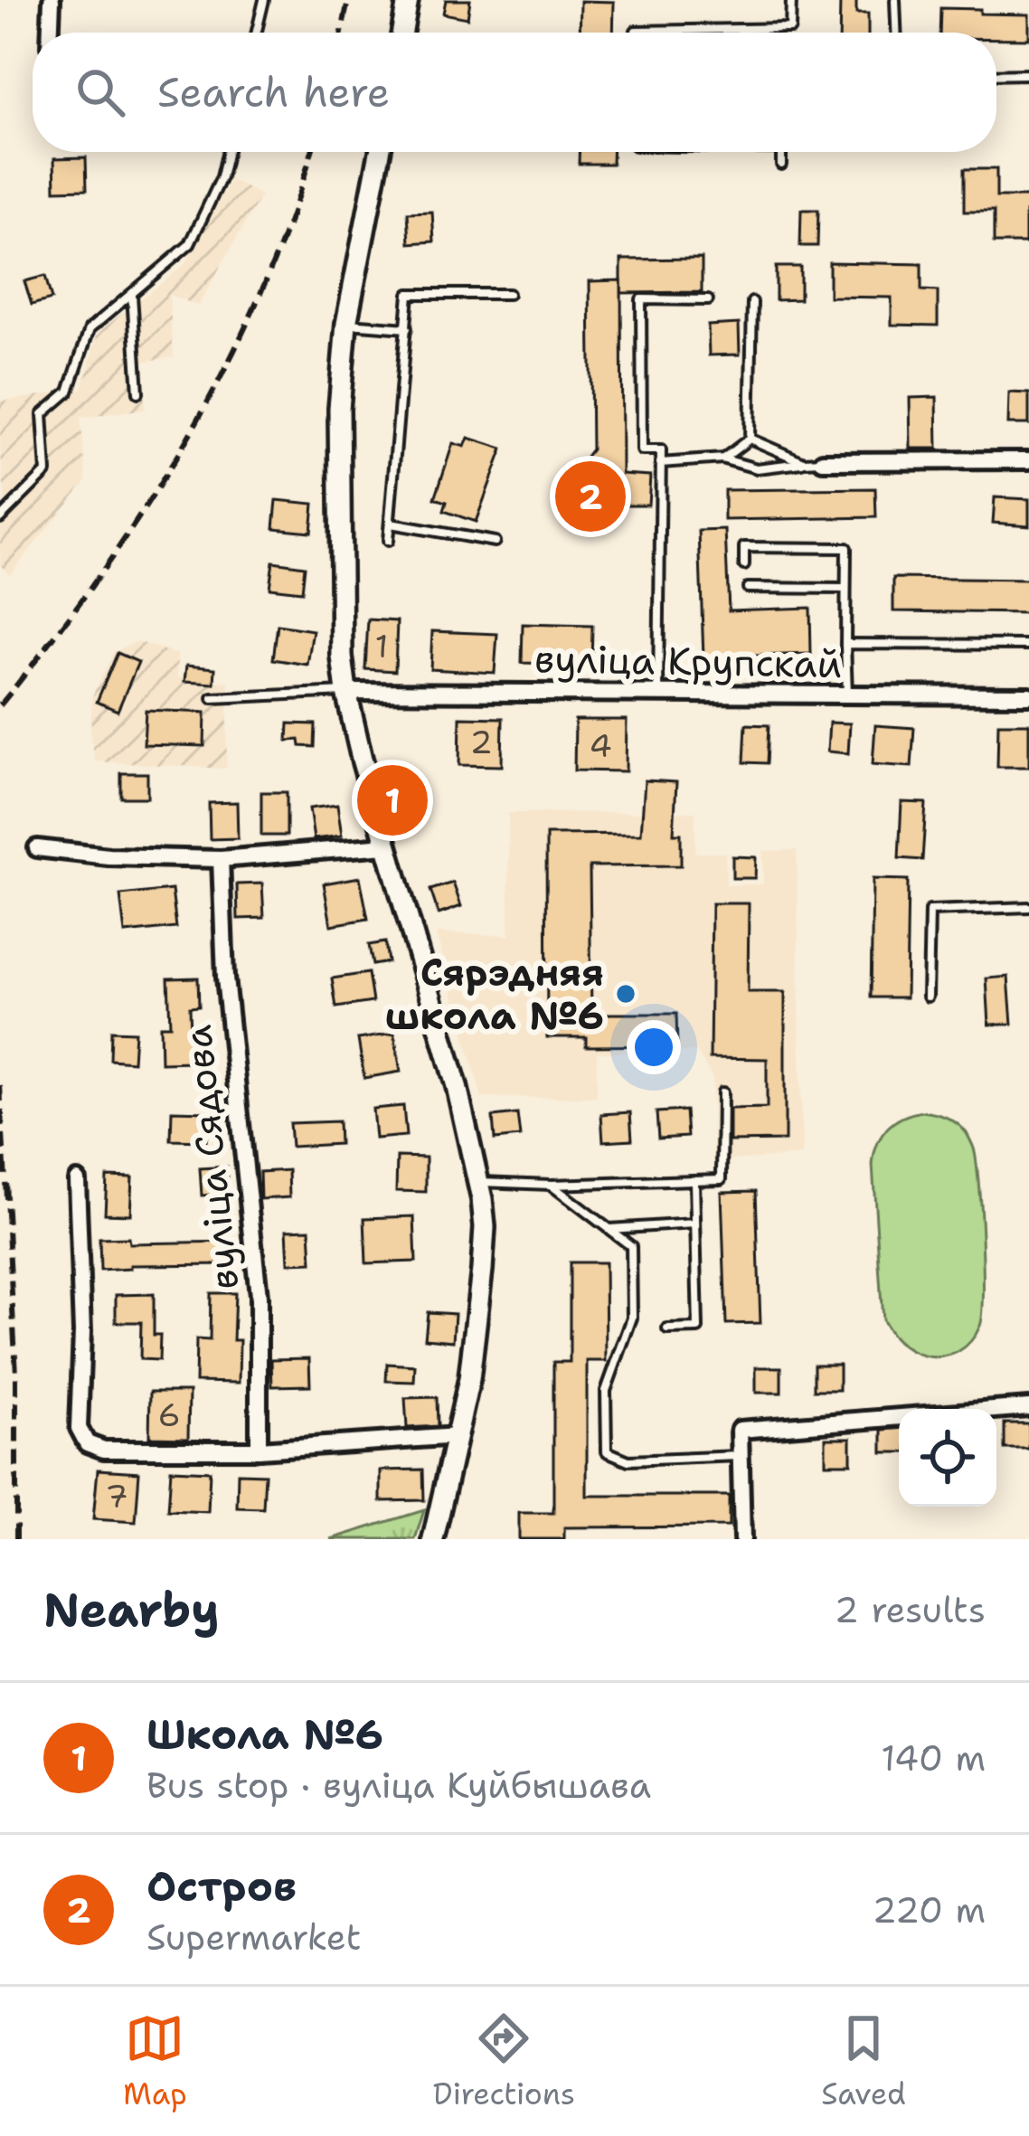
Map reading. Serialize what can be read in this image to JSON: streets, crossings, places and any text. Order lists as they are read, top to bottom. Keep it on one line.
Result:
{"streets":{"street":["вуліца Крупскай","вуліца Сядова"]},"places":["Сярэдняя школа №6"],"house_numbers":["1","2","4","6","7"],"page":{"search":"Search here","pins":["2","1"],"heading":["Nearby","2 results"],"list":[{"mark":"1","name":"Школа №6","note":"Bus stop · вуліца Куйбышава","value":"140 m"},{"mark":"2","name":"Остров","note":"Supermarket","value":"220 m"}],"nav":["Map","Directions","Saved"]}}
